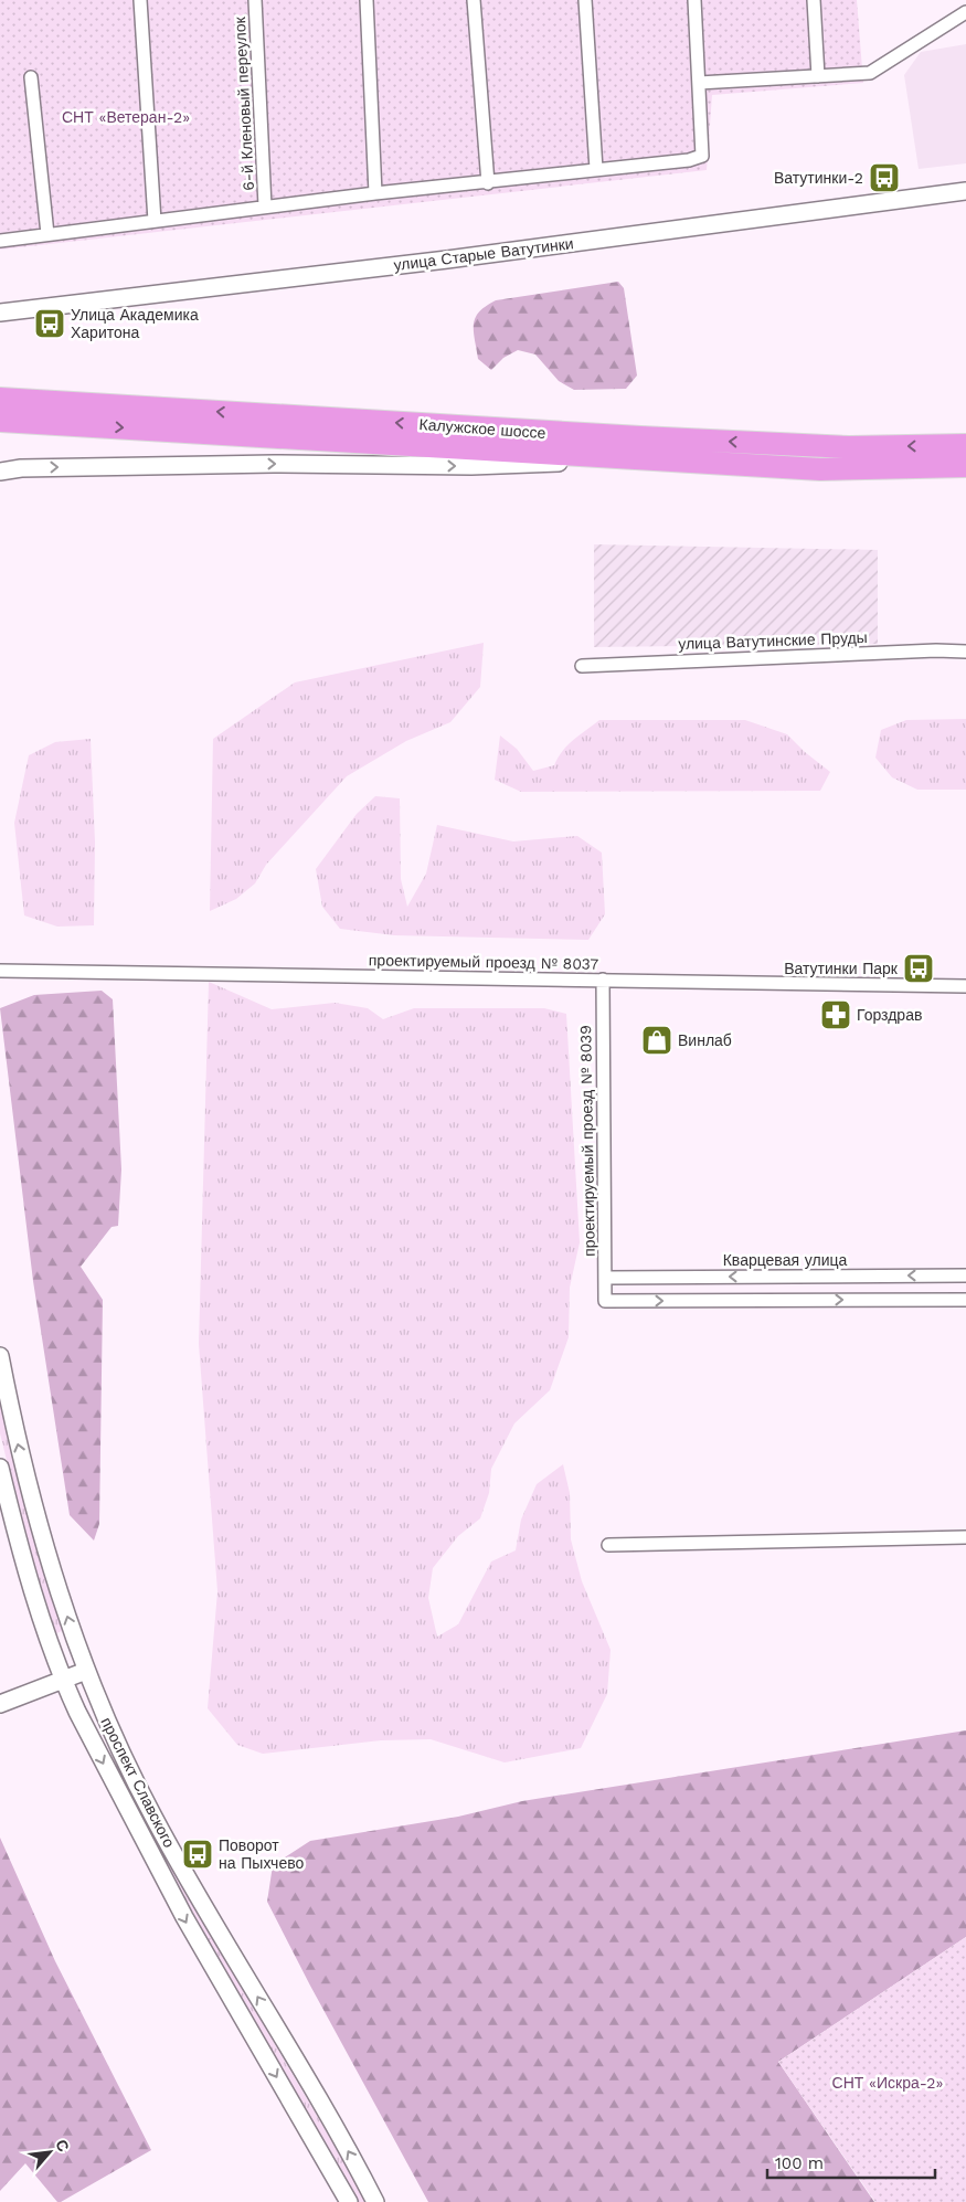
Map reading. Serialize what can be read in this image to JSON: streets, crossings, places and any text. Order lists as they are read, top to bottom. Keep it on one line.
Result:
{"streets":{"highway":["Калужское шоссе"],"main road":["улица Старые Ватутинки","проспект Славского"],"street":["6-й Кленовый переулок","улица Ватутинские Пруды","проектируемый проезд № 8037","проектируемый проезд № 8039","Кварцевая улица"]},"crossings":[["проектируемый проезд № 8037","проектируемый проезд № 8039"],["проектируемый проезд № 8039","Кварцевая улица"]],"one_way":["проектируемый проезд № 8039","Кварцевая улица"],"parks":["СНТ «Ветеран-2»","СНТ «Искра-2»"],"places":{"bus stop":["Ватутинки-2","Улица Академика Харитона","Ватутинки Парк","Поворот на Пыхчево"],"pharmacy":["Горздрав"],"shop":["Винлаб"]},"scale_bar":"100 m","north":"top right"}
